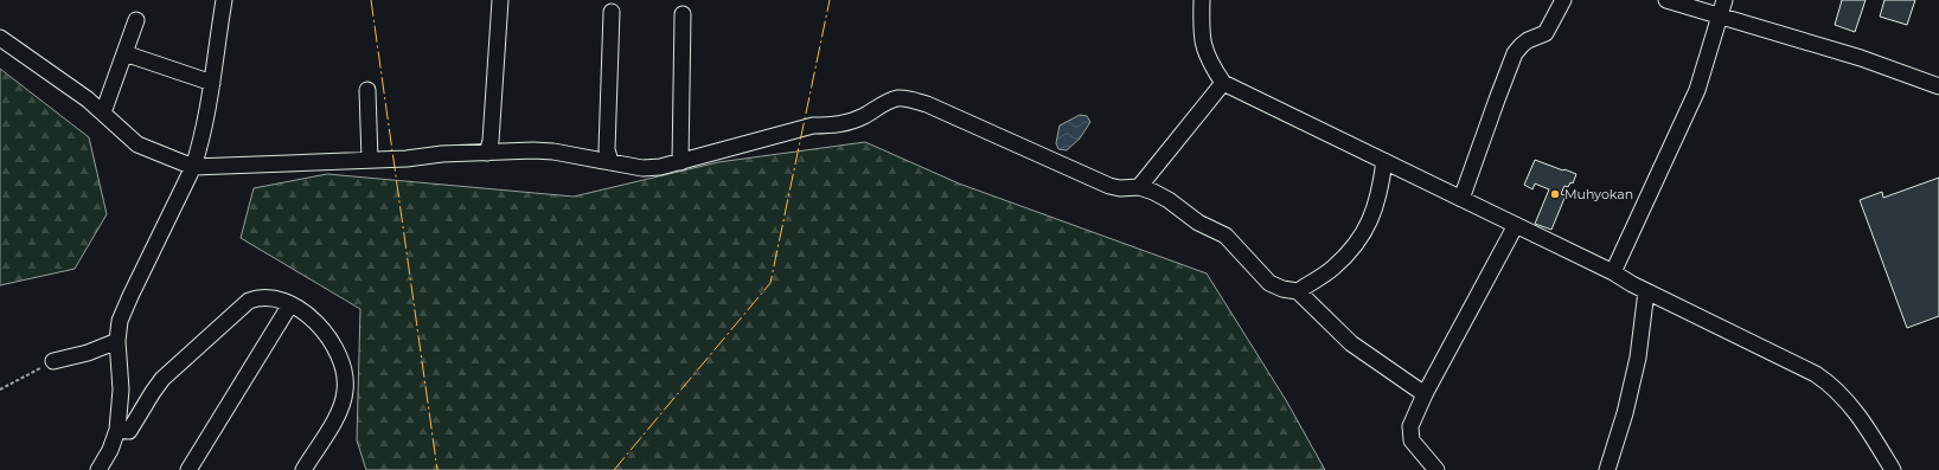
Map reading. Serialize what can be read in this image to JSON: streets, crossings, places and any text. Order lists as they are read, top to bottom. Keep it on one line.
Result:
{"places":["Muhyokan"]}
